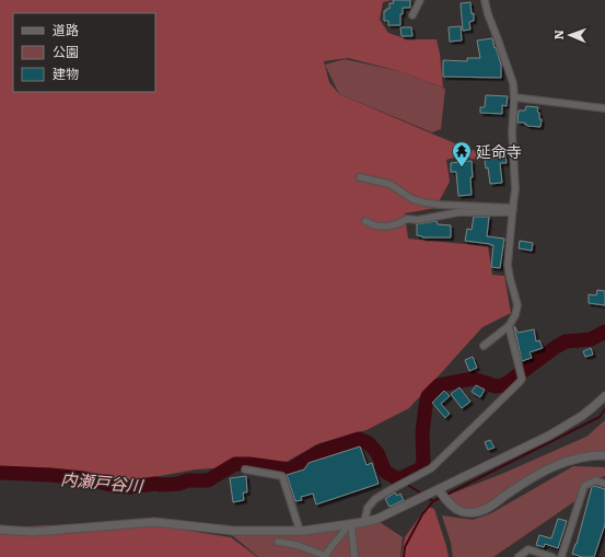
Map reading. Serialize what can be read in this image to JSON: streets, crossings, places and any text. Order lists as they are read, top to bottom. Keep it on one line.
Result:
{"water":["内瀬戸谷川"],"places":{"temple":["延命寺"]},"legend":["道路","公園","建物"],"north":"left"}
